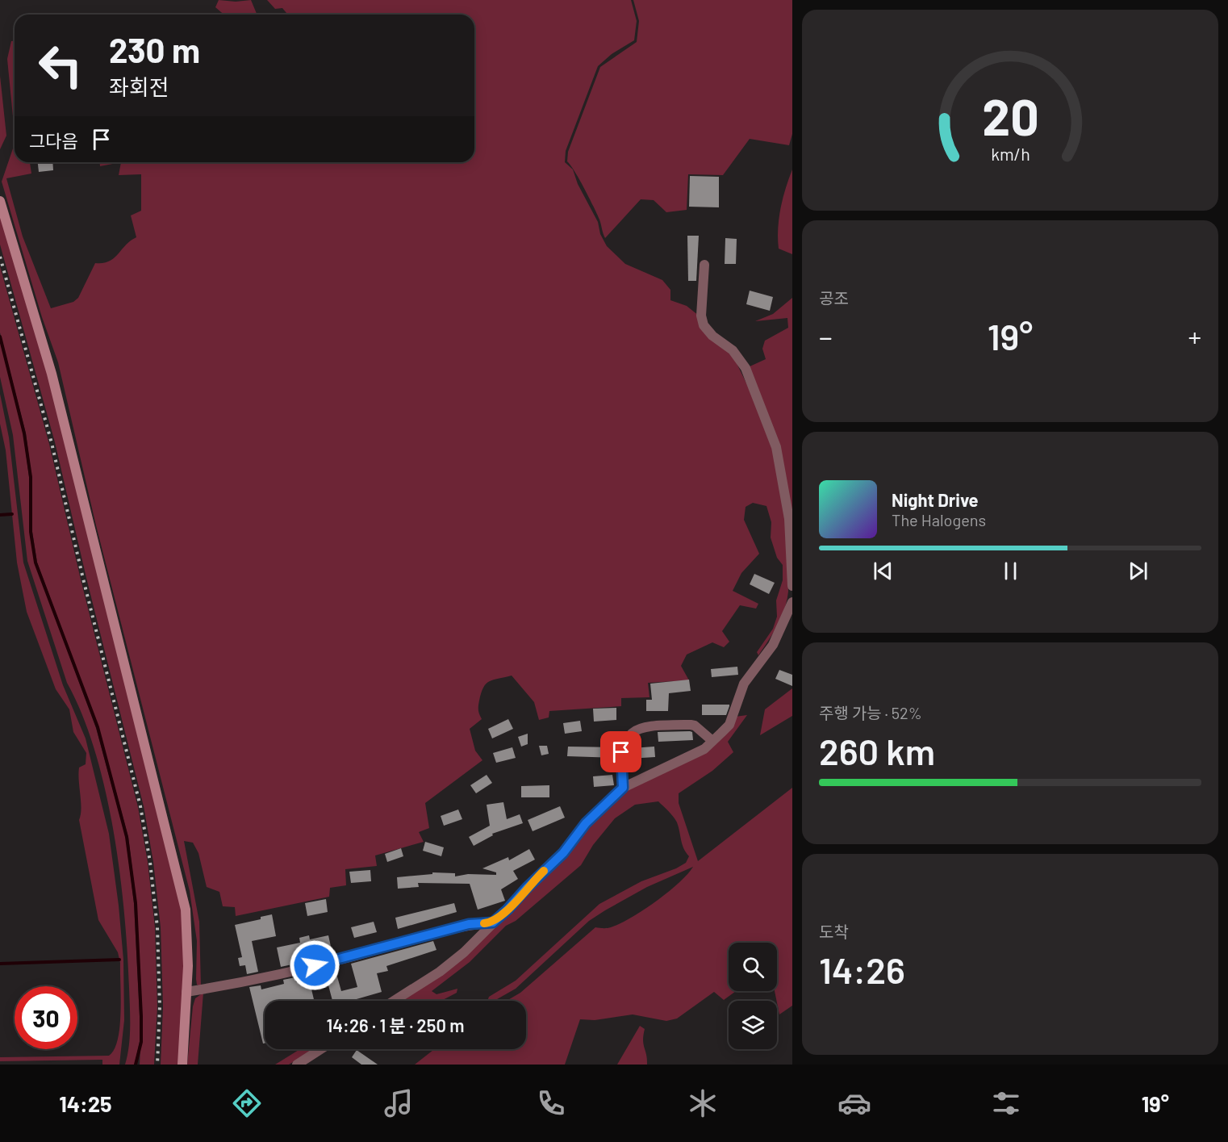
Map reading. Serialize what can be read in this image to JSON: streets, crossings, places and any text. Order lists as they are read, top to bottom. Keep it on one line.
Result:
{"page":{"turn":["230 m","좌회전"],"then":"그다음","tile":["공조",["주행 가능 · 52%","260 km"],["도착","14:26"]],"heat":["−","19°","+"],"song":["Night Drive","The Halogens"],"limit":"30","trip":"14:26 · 1 분 · 250 m","tabs":["14:25","19°"],"gauge":["20","km/h"]}}
